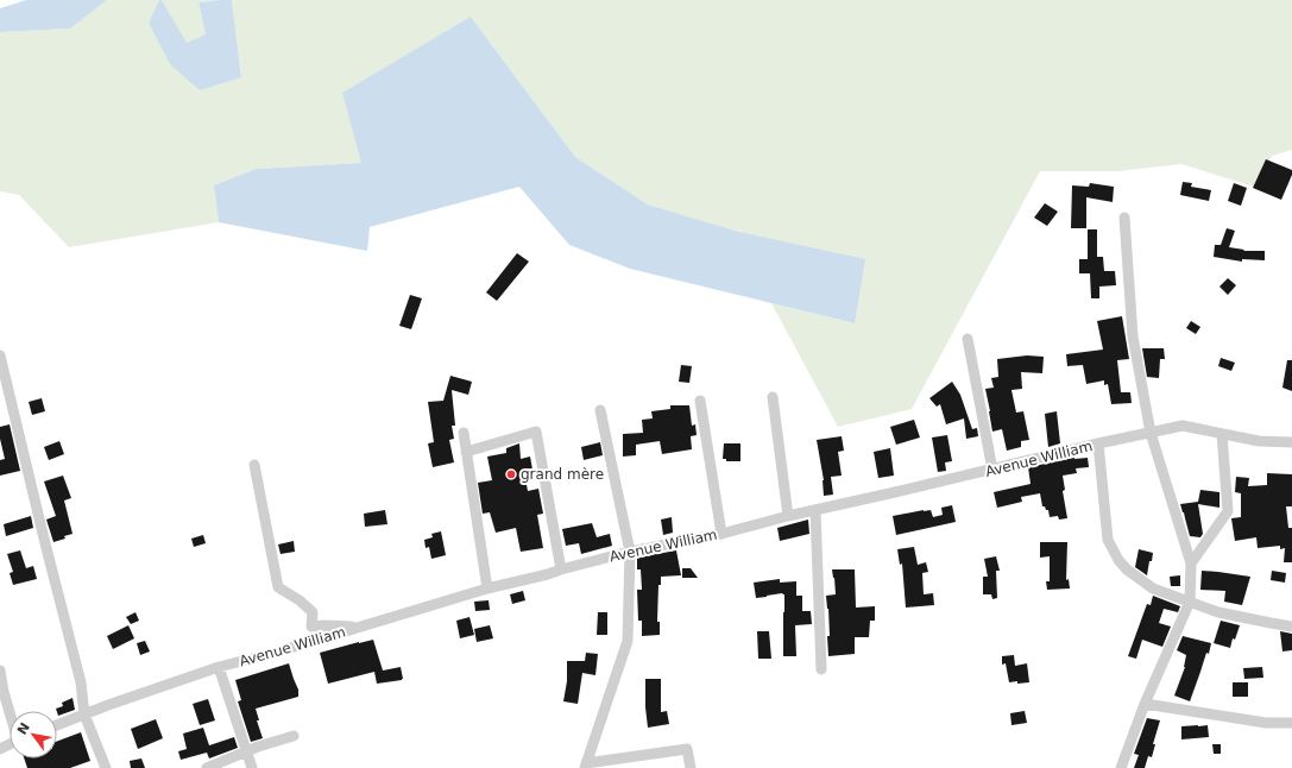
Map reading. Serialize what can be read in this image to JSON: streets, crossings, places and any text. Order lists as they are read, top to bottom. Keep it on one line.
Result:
{"streets":{"street":["Avenue William"]},"places":["grand mère"],"north":"top left"}
